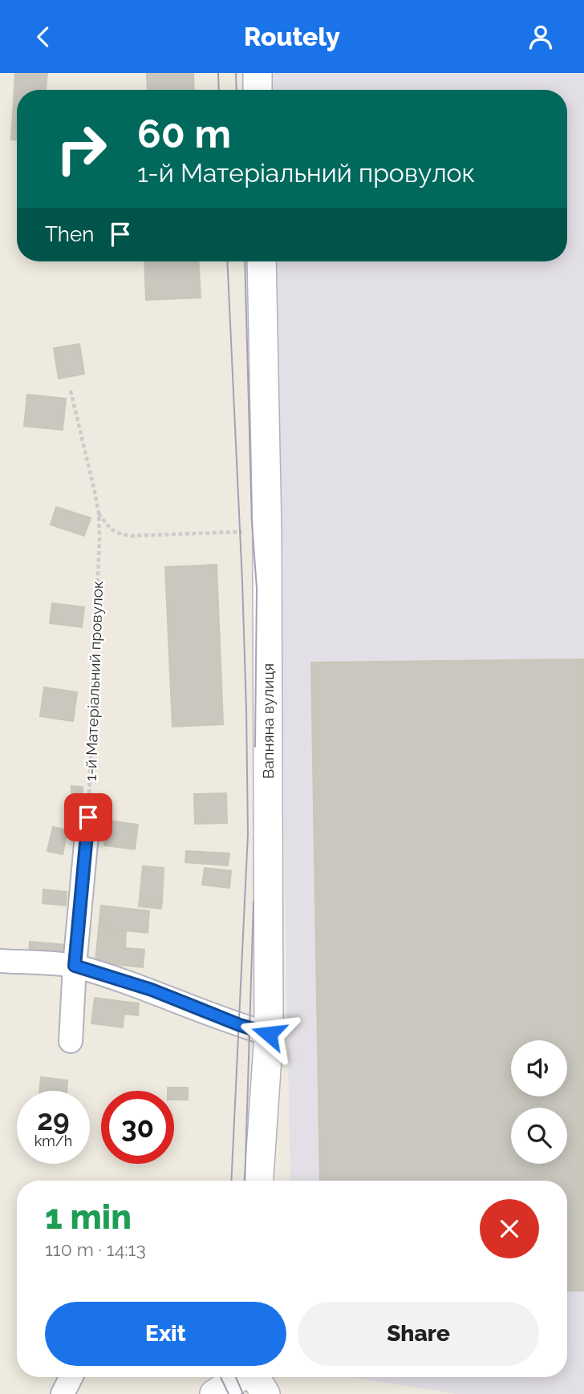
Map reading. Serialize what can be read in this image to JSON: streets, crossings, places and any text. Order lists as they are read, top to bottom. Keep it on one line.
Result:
{"streets":{"street":["Вапняна вулиця"],"path":["1-й Матеріальний провулок"]},"page":{"header":"Routely","turn":["60 m","1-й Матеріальний провулок"],"then":"Then","speed":"29 km/h","limit":"30","heading":["1 min","110 m · 14:13"],"buttons":["Exit","Share"]}}
